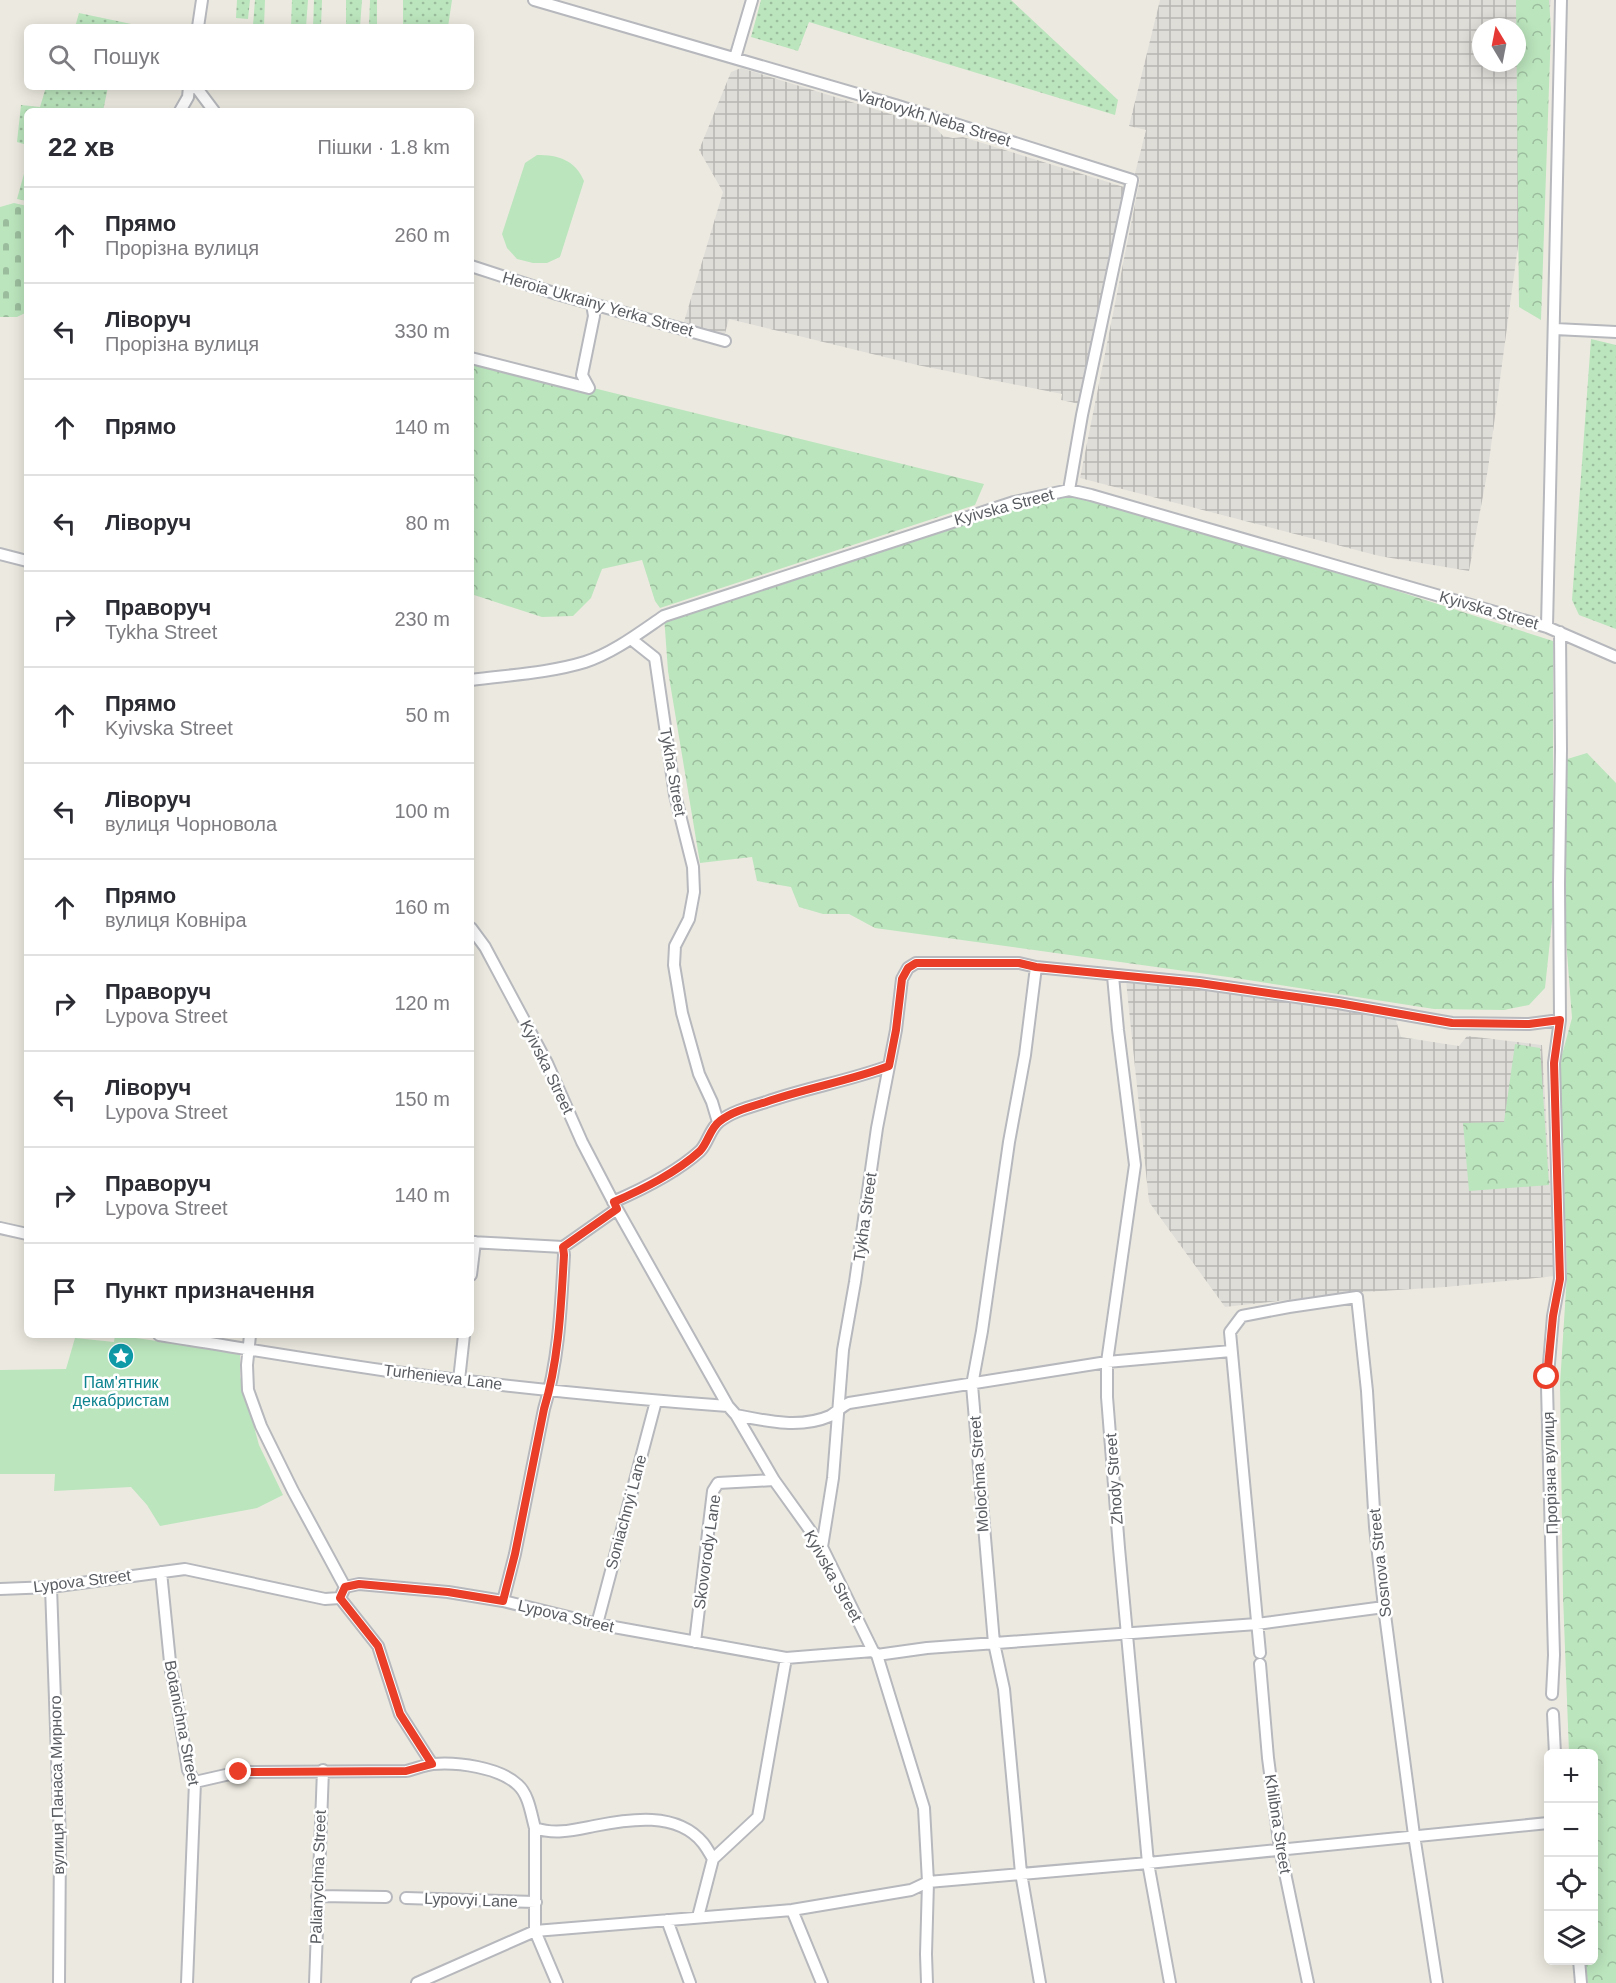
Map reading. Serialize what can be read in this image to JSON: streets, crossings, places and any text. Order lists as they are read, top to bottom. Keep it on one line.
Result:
{"streets":{"street":["Vartovykh Neba Street","Heroia Ukrainy Yerka Street","Kyivska Street","Tykha Street","Turhenieva Lane","Прорізна вулиця","Molochna Street","Zhody Street","Soniachnyi Lane","Skovorody Lane","Sosnova Street","Lypova Street","Botanichna Street","вулиця Панаса Мирного","Khlibna Street","Palianychna Street","Lypovyi Lane"]},"crossings":[["Vartovykh Neba Street","Kyivska Street"],["Kyivska Street","Tykha Street"],["Kyivska Street","Turhenieva Lane"],["Kyivska Street","Прорізна вулиця"],["Kyivska Street","Skovorody Lane"],["Kyivska Street","Lypova Street"],["Tykha Street","Molochna Street"],["Tykha Street","Zhody Street"],["Turhenieva Lane","Soniachnyi Lane"],["Molochna Street","Lypova Street"],["Zhody Street","Lypova Street"],["Soniachnyi Lane","Lypova Street"],["Skovorody Lane","Lypova Street"],["Sosnova Street","Lypova Street"],["Sosnova Street","Khlibna Street"],["Lypova Street","Botanichna Street"],["Lypova Street","вулиця Панаса Мирного"],["Lypova Street","Khlibna Street"]],"places":{"place":["Пам'ятник декабристам"]},"north":"top","page":{"search":"Пошук","heading":["22 хв","Пішки · 1.8 km"],"list":[["Прямо","Прорізна вулиця","260 m"],["Ліворуч","Прорізна вулиця","330 m"],["Прямо","140 m"],["Ліворуч","80 m"],["Праворуч","Tykha Street","230 m"],["Прямо","Kyivska Street","50 m"],["Ліворуч","вулиця Чорновола","100 m"],["Прямо","вулиця Ковніра","160 m"],["Праворуч","Lypova Street","120 m"],["Ліворуч","Lypova Street","150 m"],["Праворуч","Lypova Street","140 m"],"Пункт призначення"],"map_buttons":["+","−"]}}
